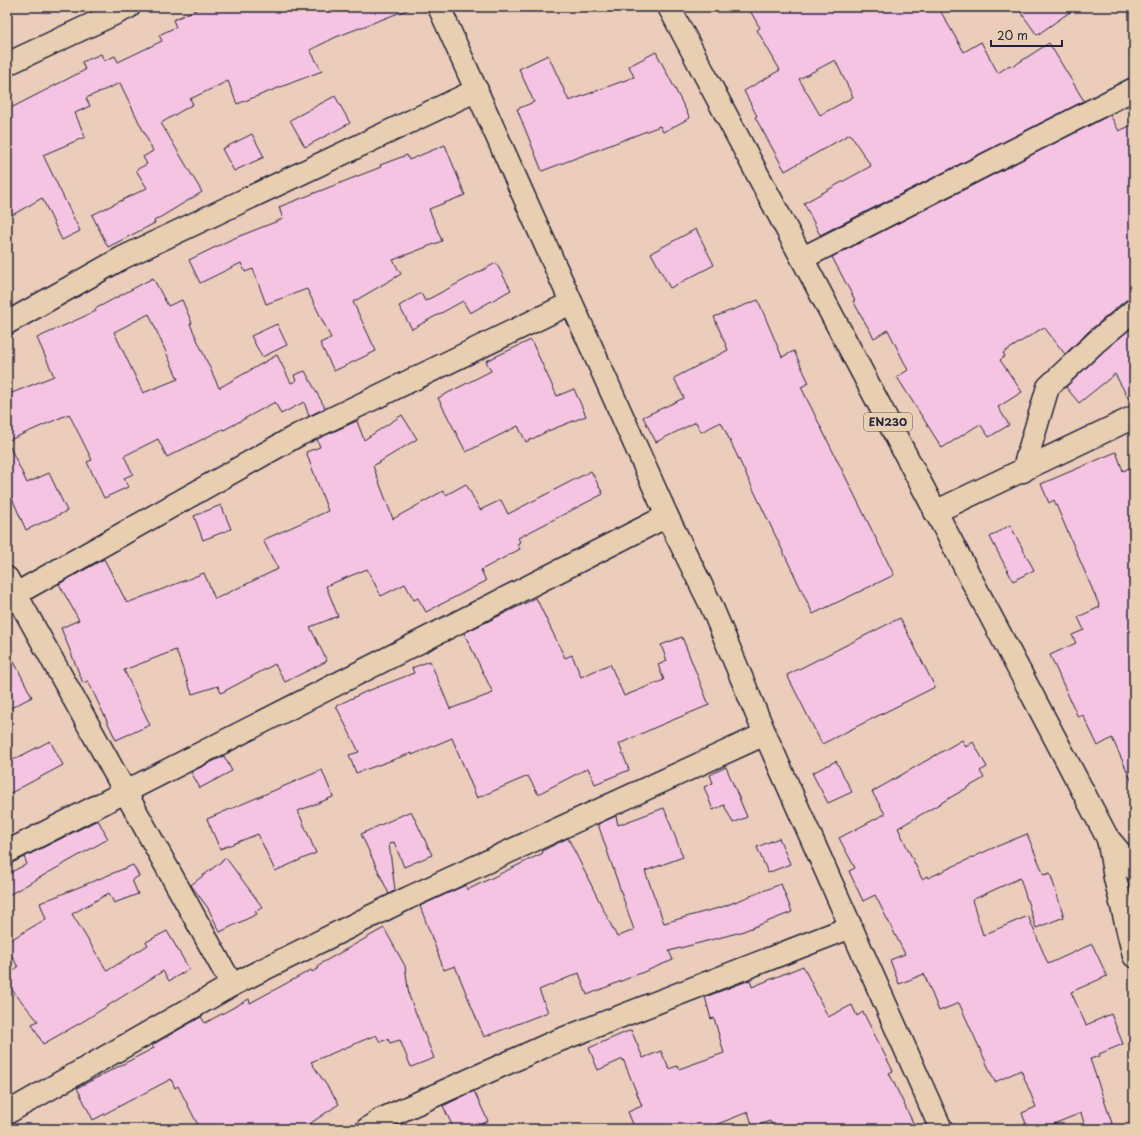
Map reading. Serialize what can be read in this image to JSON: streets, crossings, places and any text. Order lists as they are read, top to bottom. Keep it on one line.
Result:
{"streets":{"street":["EN230"]},"scale_bar":"20 m"}
